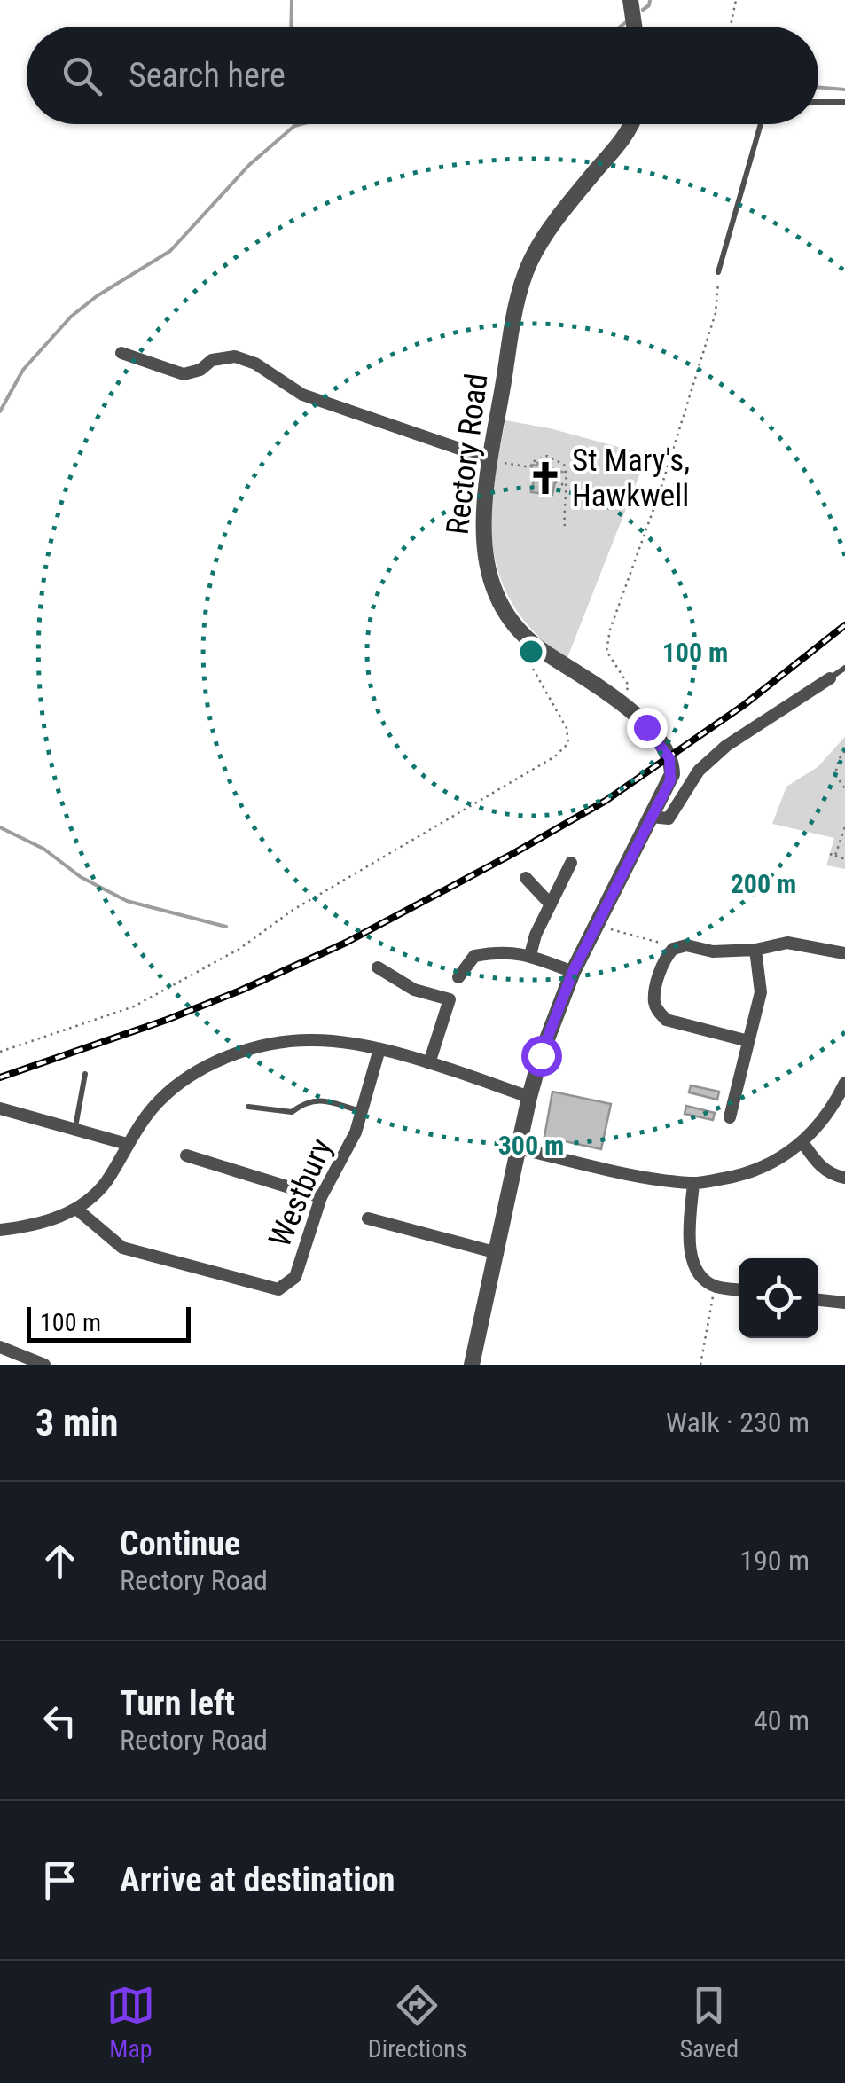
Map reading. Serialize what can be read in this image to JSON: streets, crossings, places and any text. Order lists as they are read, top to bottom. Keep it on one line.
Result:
{"streets":{"street":["Rectory Road","Westbury"]},"places":{"church":["St Mary's, Hawkwell"]},"scale_bar":"100 m","page":{"search":"Search here","scale":"100 m","heading":["3 min","Walk · 230 m"],"list":[["Continue","Rectory Road","190 m"],["Turn left","Rectory Road","40 m"],"Arrive at destination"],"nav":["Map","Directions","Saved"]},"rings":["100 m","200 m","300 m"]}
